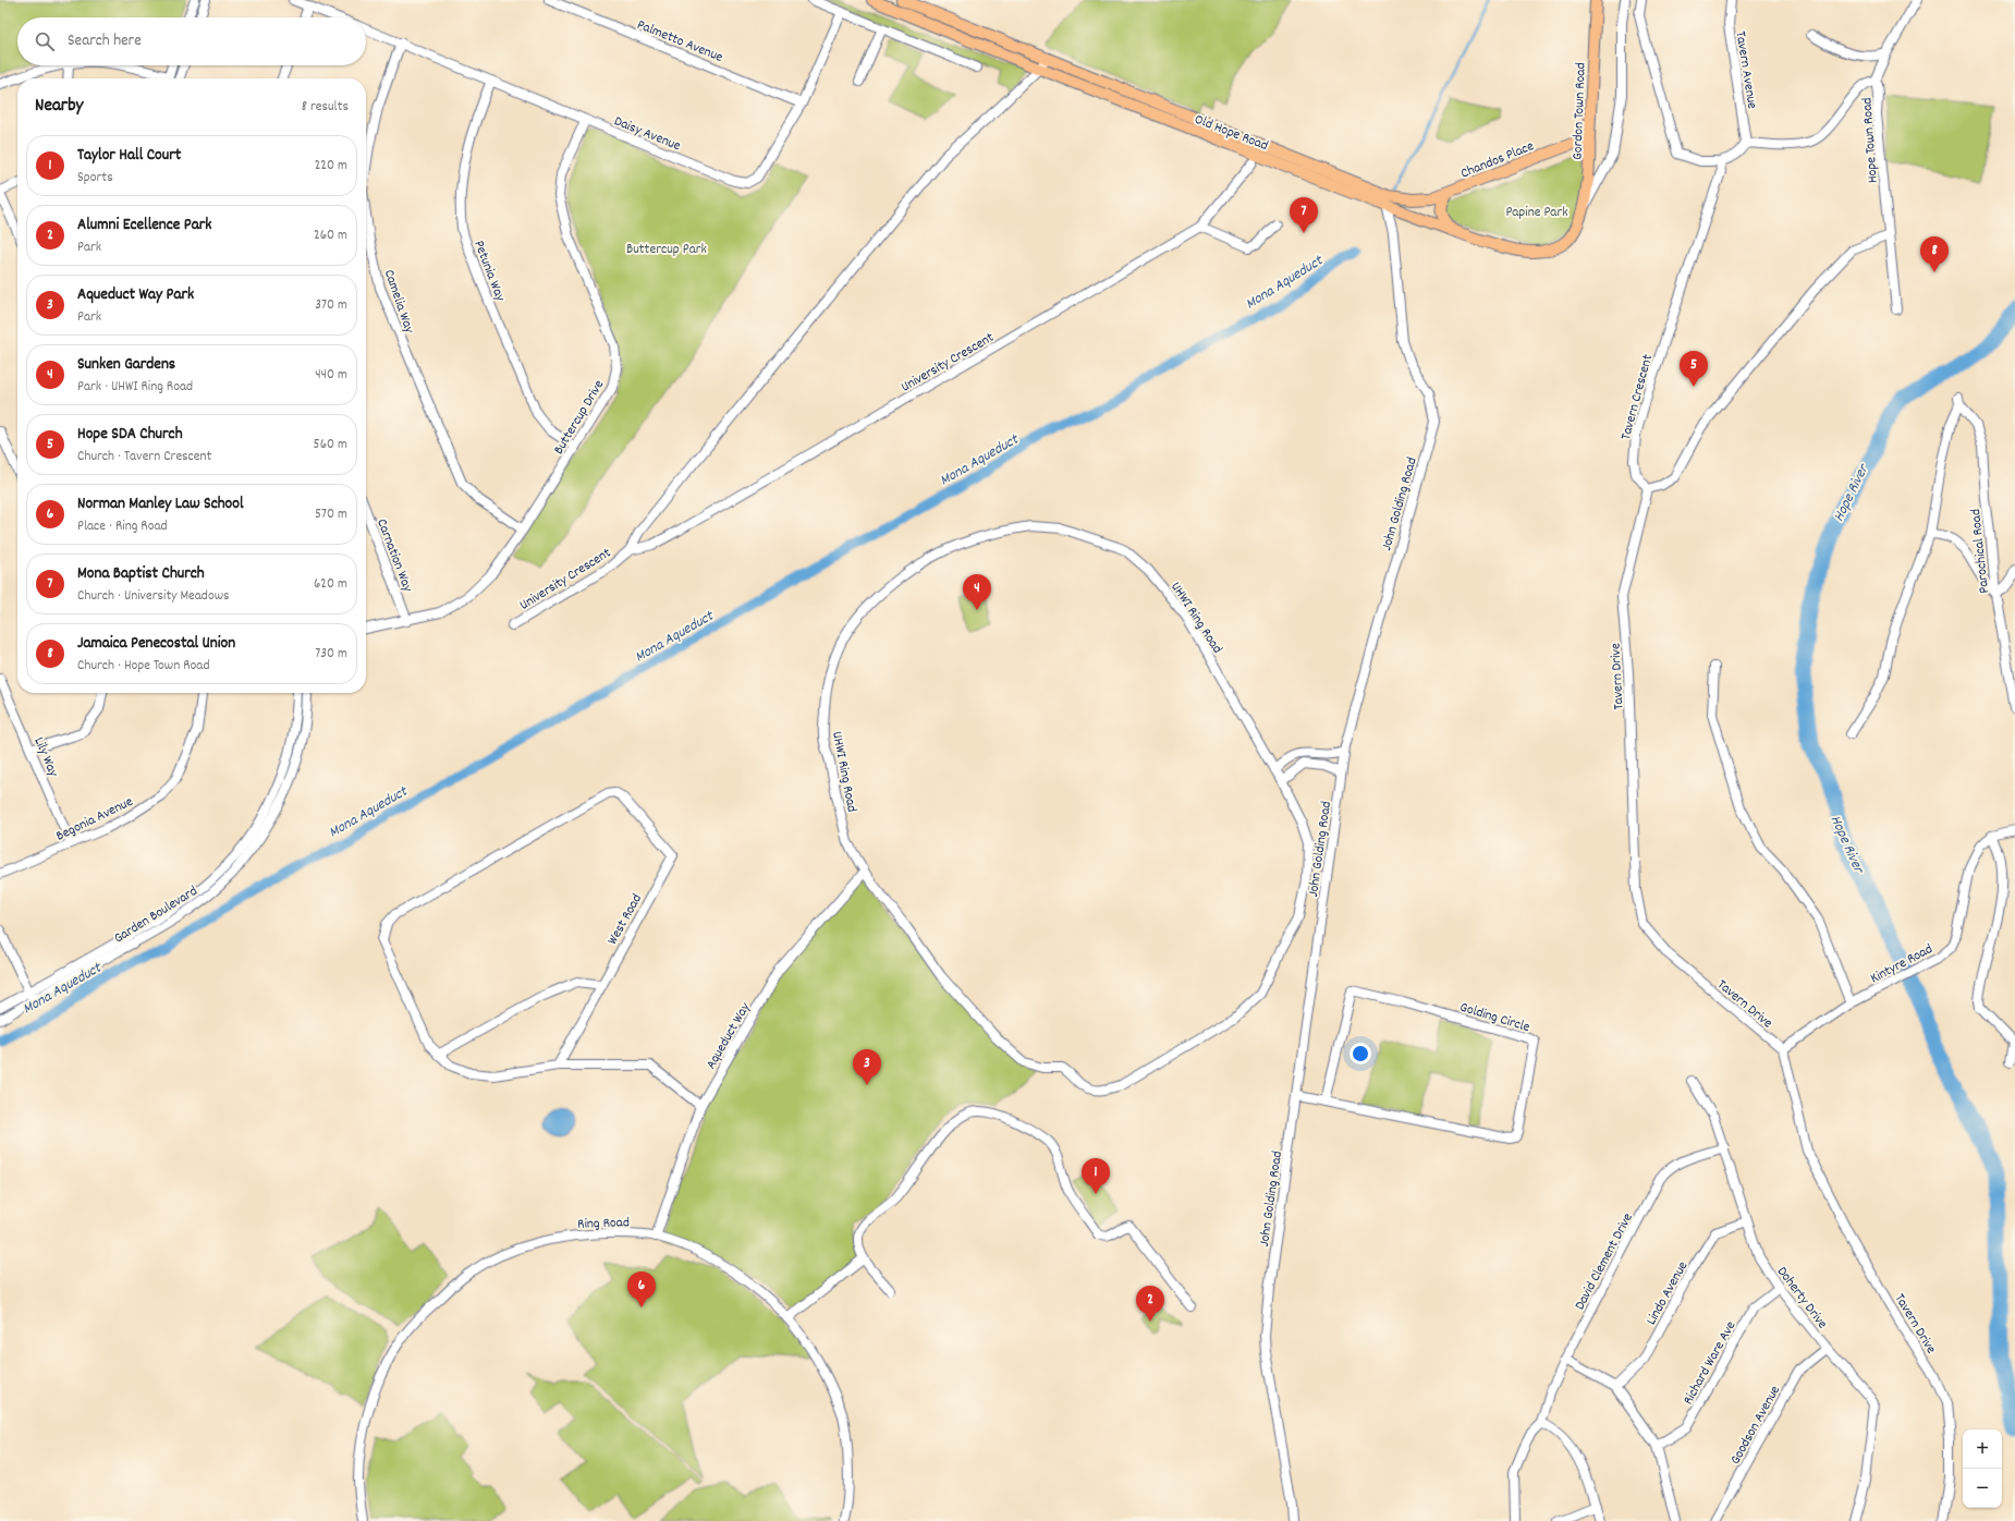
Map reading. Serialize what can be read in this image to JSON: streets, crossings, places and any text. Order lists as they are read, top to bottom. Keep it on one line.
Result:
{"streets":{"main road":["Gordon Town Road","Old Hope Road","Chandos Place"],"street":["Palmetto Avenue","Tavern Avenue","Daisy Avenue","Hope Town Road","Petunia Way","Camelia Way","University Crescent","Tavern Crescent","Buttercup Drive","John Golding Road","Parochical Road","Carnation Way","UHWI Ring Road","Tavern Drive","Lily Way","Begonia Avenue","Garden Boulevard","West Road","Kintyre Road","Golding Circle","Aqueduct Way","Ring Road","David Clement Drive","Lindo Avenue","Doherty Drive","Richard Ware Ave","Goodson Avenue"]},"crossings":[["Palmetto Avenue","Daisy Avenue"],["Tavern Avenue","Hope Town Road"],["Gordon Town Road","Old Hope Road"],["Gordon Town Road","Chandos Place"],["Old Hope Road","Chandos Place"],["Old Hope Road","University Crescent"],["Old Hope Road","John Golding Road"],["Daisy Avenue","Petunia Way"],["Daisy Avenue","Camelia Way"],["Daisy Avenue","Buttercup Drive"],["Petunia Way","Buttercup Drive"],["Camelia Way","Buttercup Drive"],["Tavern Crescent","Tavern Drive"],["Buttercup Drive","Carnation Way"],["John Golding Road","Golding Circle"],["UHWI Ring Road","Aqueduct Way"],["Tavern Drive","Kintyre Road"],["Lily Way","Begonia Avenue"],["Aqueduct Way","Ring Road"],["David Clement Drive","Doherty Drive"],["Lindo Avenue","Doherty Drive"],["Doherty Drive","Richard Ware Ave"],["Doherty Drive","Goodson Avenue"]],"water":["Mona Aqueduct","Hope River"],"parks":["Papine Park","Buttercup Park"],"page":{"search":"Search here","heading":["Nearby","8 results"],"list":[{"mark":"1","name":"Taylor Hall Court","note":"Sports","value":"220 m"},{"mark":"2","name":"Alumni Ecellence Park","note":"Park","value":"260 m"},{"mark":"3","name":"Aqueduct Way Park","note":"Park","value":"370 m"},{"mark":"4","name":"Sunken Gardens","note":"Park · UHWI Ring Road","value":"440 m"},{"mark":"5","name":"Hope SDA Church","note":"Church · Tavern Crescent","value":"560 m"},{"mark":"6","name":"Norman Manley Law School","note":"Place · Ring Road","value":"570 m"},{"mark":"7","name":"Mona Baptist Church","note":"Church · University Meadows","value":"620 m"},{"mark":"8","name":"Jamaica Penecostal Union","note":"Church · Hope Town Road","value":"730 m"}],"pins":["7","8","5","4","3","1","6","2"],"map_buttons":["+","−"]}}
